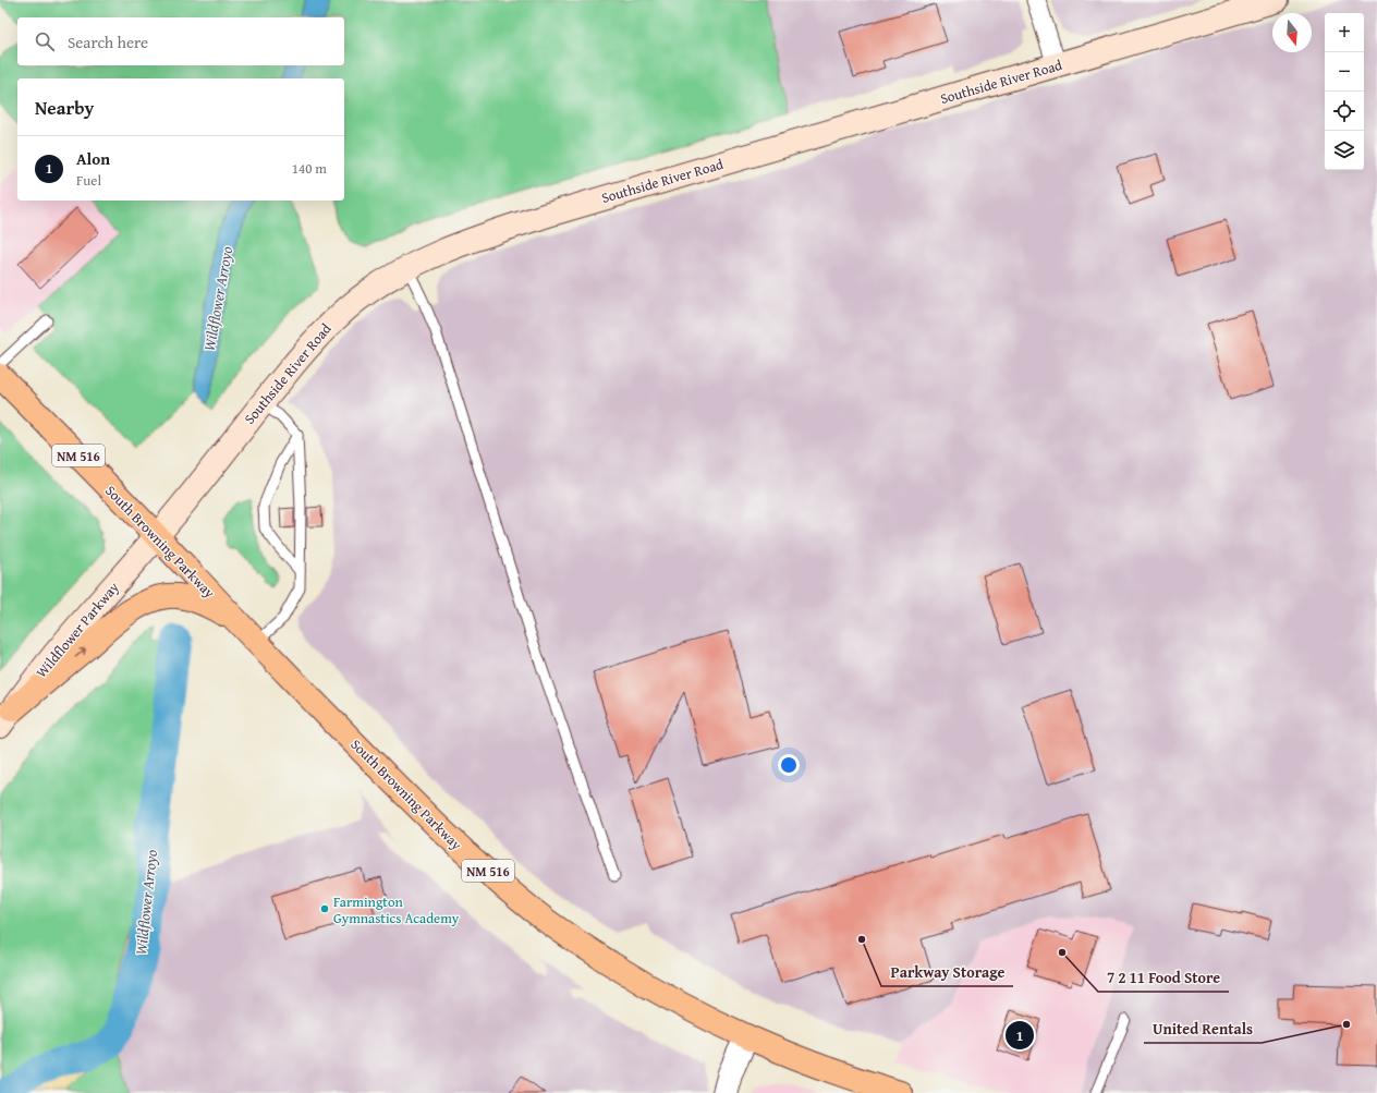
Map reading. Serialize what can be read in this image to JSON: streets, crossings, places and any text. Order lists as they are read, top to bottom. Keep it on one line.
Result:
{"streets":{"highway":["NM 516","South Browning Parkway"],"main road":["Southside River Road","Wildflower Parkway"]},"crossings":[["Southside River Road","South Browning Parkway"],["Southside River Road","Wildflower Parkway"],["South Browning Parkway","Wildflower Parkway"]],"water":["Wildflower Arroyo"],"places":["Farmington Gymnastics Academy","Parkway Storage","7 2 11 Food Store","United Rentals"],"north":"bottom","page":{"map_buttons":["+","−"],"search":"Search here","heading":"Nearby","list":[{"mark":"1","name":"Alon","note":"Fuel","value":"140 m"}],"pins":"1"}}
